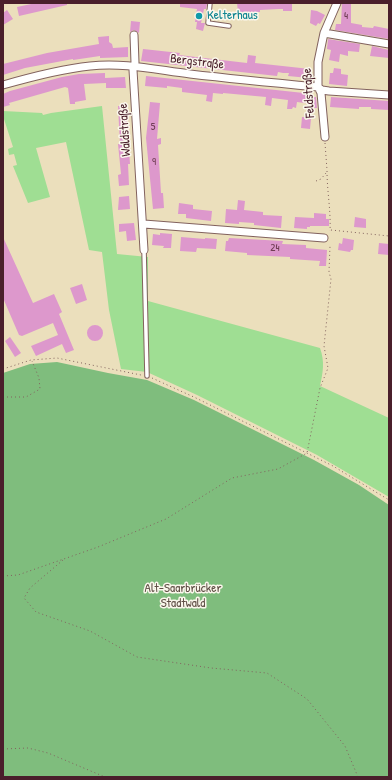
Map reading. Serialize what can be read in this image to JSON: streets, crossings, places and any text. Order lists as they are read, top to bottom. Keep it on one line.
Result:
{"streets":{"street":["Bergstraße","Feldstraße","Waldstraße"]},"crossings":[["Bergstraße","Feldstraße"],["Bergstraße","Waldstraße"]],"parks":["Alt-Saarbrücker Stadtwald"],"places":["Kelterhaus"],"house_numbers":["4","5","9","24"]}
